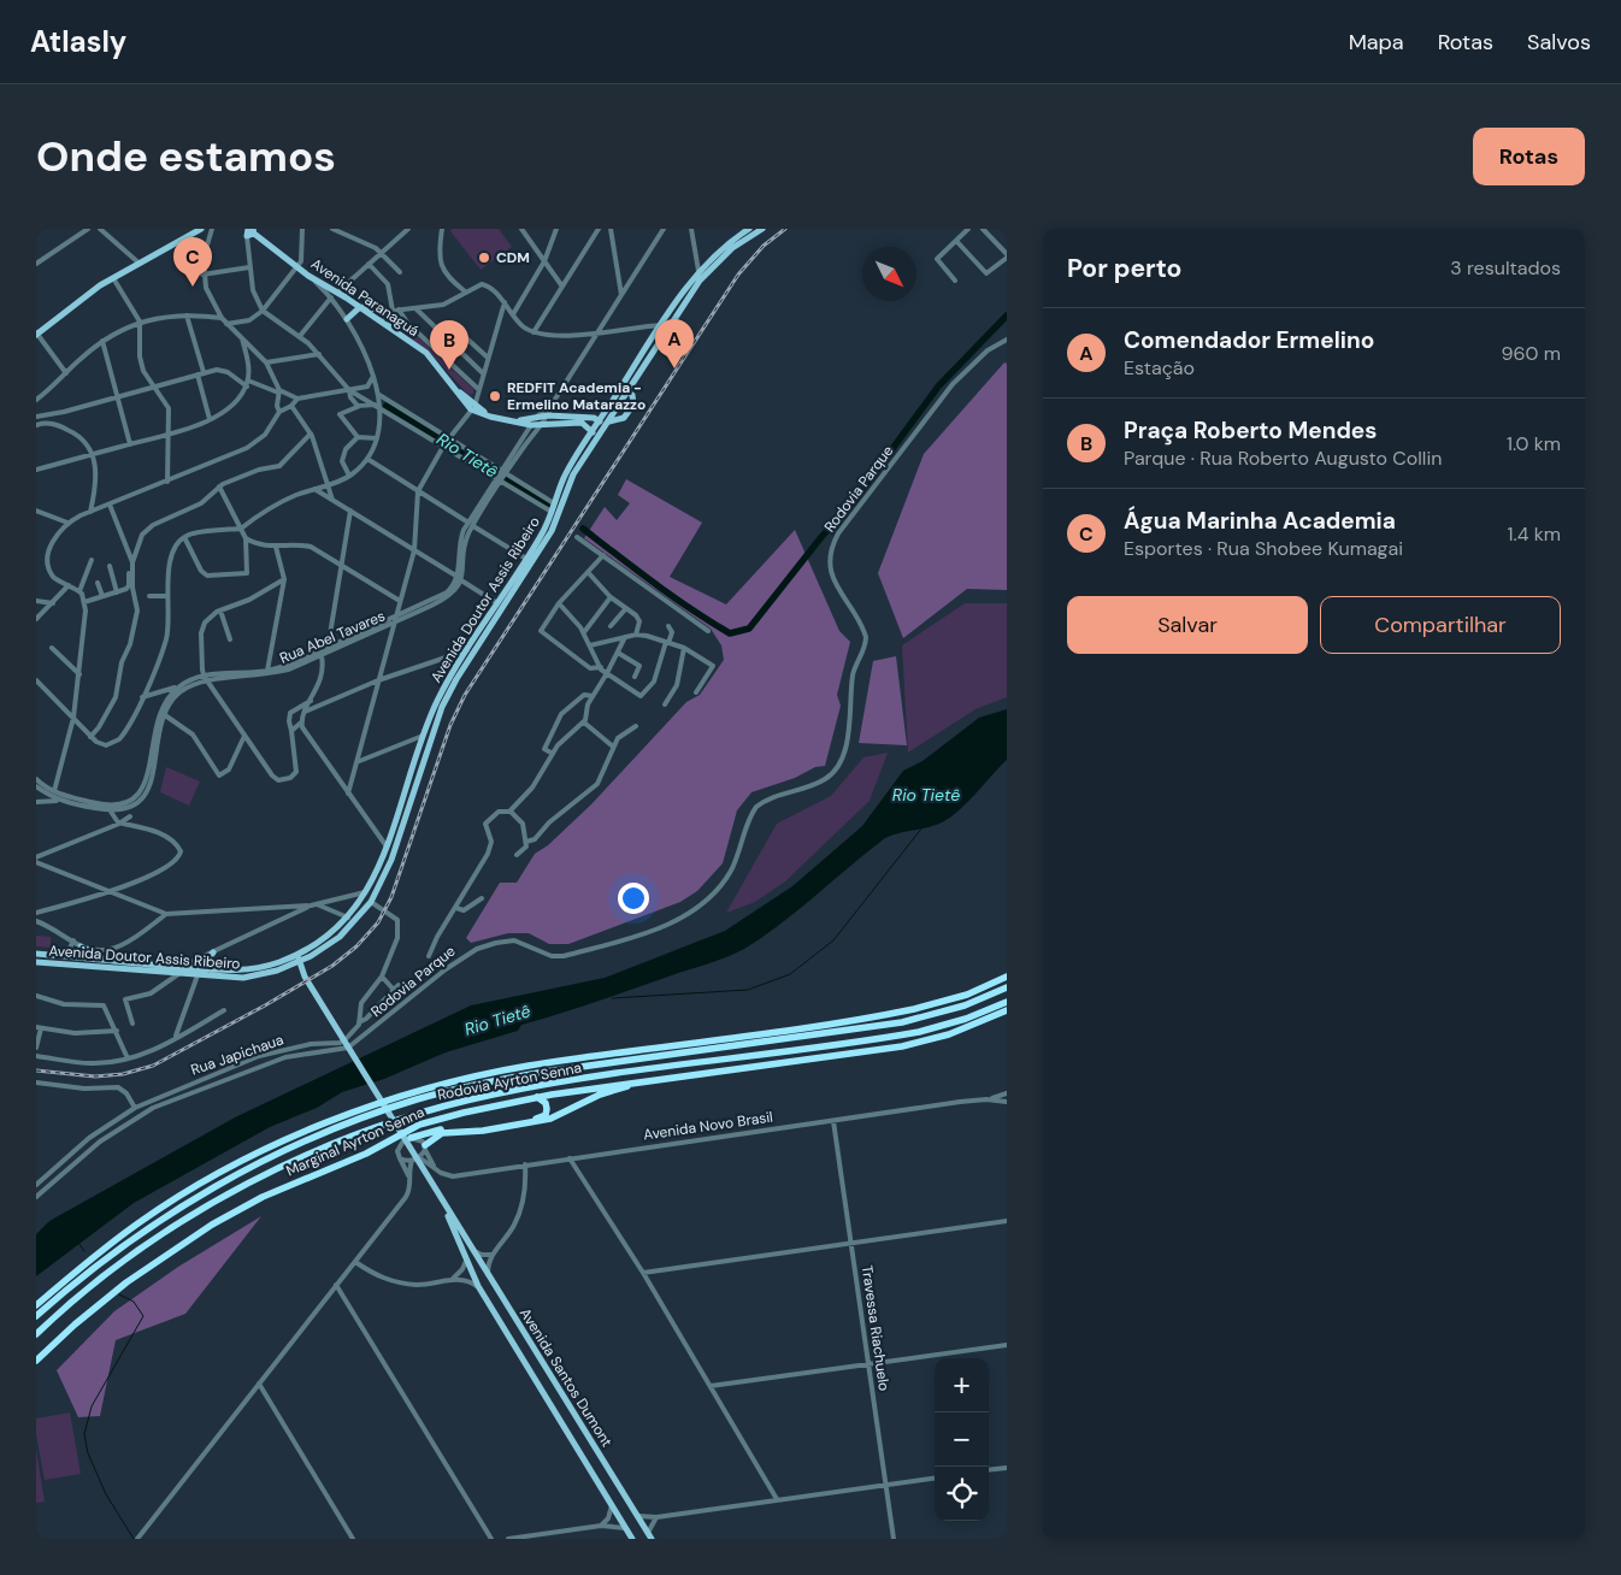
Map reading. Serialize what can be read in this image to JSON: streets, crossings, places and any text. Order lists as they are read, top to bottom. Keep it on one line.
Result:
{"streets":{"highway":["Rodovia Ayrton Senna","Marginal Ayrton Senna"],"main road":["Avenida Paranaguá","Avenida Doutor Assis Ribeiro","Avenida Santos Dumont"],"street":["Rodovia Parque","Rua Abel Tavares","Rua Japichaua","Avenida Novo Brasil","Travessa Riachuelo"]},"crossings":[["Avenida Doutor Assis Ribeiro","Rua Japichaua"],["Avenida Novo Brasil","Travessa Riachuelo"]],"water":["Rio Tietê"],"places":["CDM","REDFIT Academia - Ermelino Matarazzo"],"north":"bottom right","page":{"header":"Atlasly","nav":["Mapa","Rotas","Salvos"],"buttons":["Rotas",["Salvar","Compartilhar"]],"title":"Onde estamos","heading":["Por perto","3 resultados"],"pins":["C","A","B"],"list":[{"mark":"A","name":"Comendador Ermelino","note":"Estação","value":"960 m"},{"mark":"B","name":"Praça Roberto Mendes","note":"Parque · Rua Roberto Augusto Collin","value":"1.0 km"},{"mark":"C","name":"Água Marinha Academia","note":"Esportes · Rua Shobee Kumagai","value":"1.4 km"}],"map_buttons":["+","−"]}}
